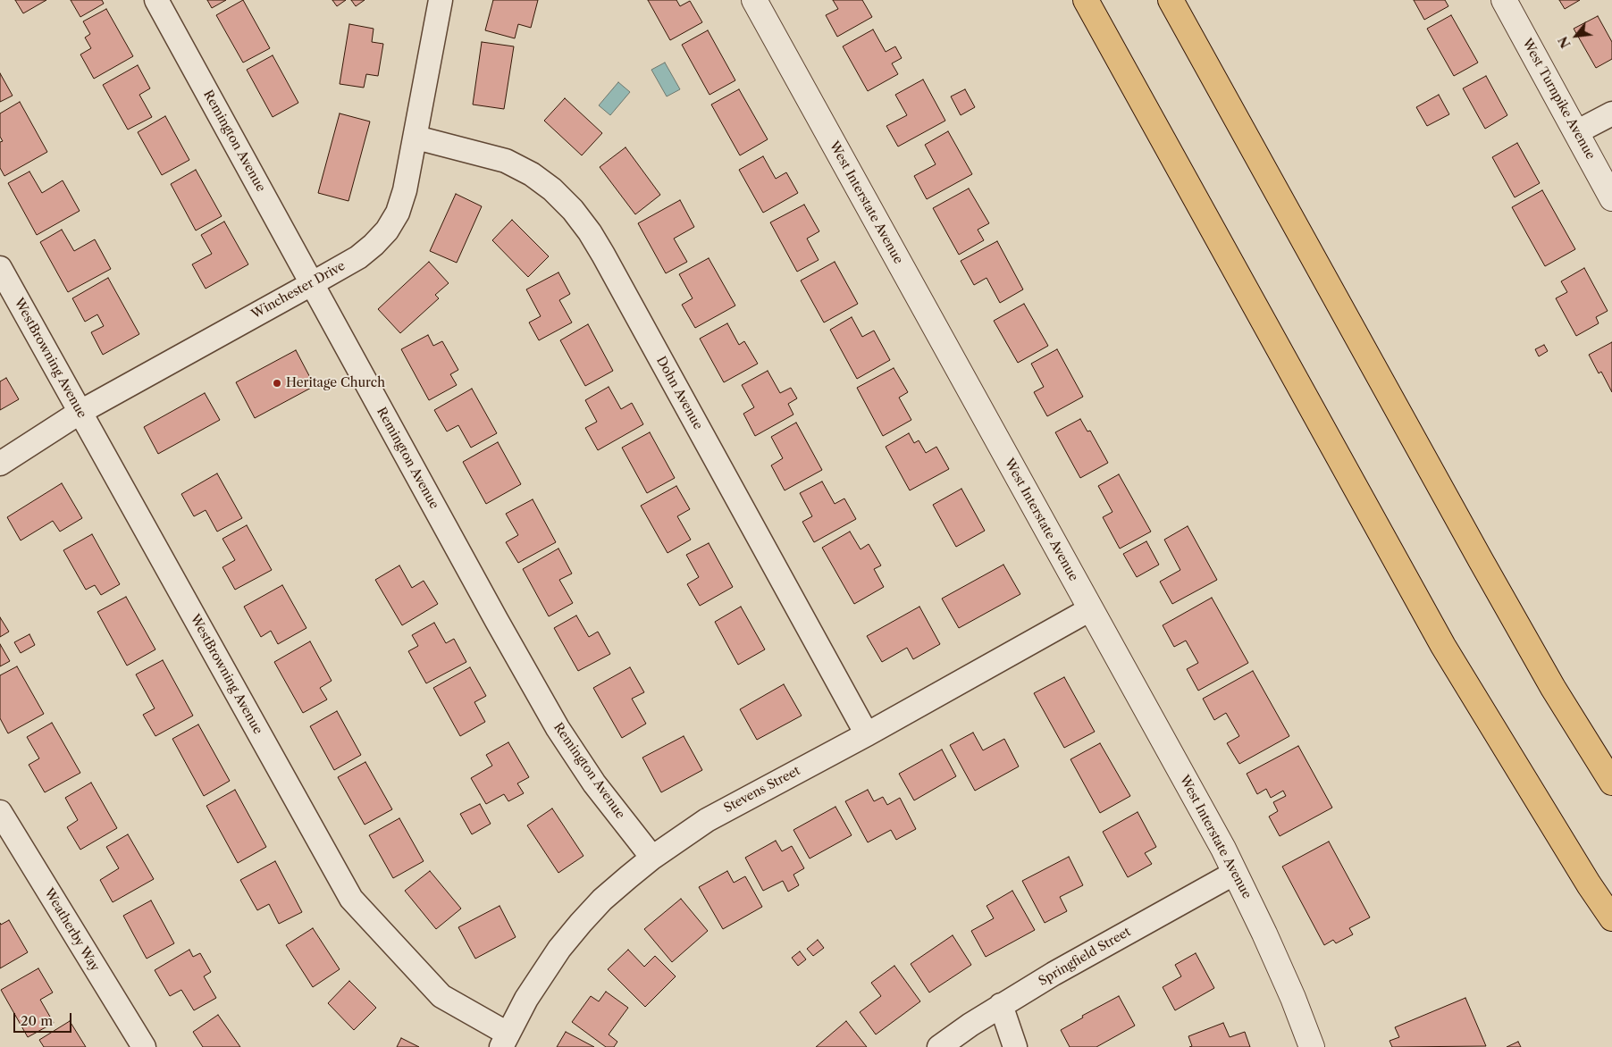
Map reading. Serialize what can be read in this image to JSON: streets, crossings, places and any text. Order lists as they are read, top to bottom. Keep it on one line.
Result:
{"streets":{"street":["West Turnpike Avenue","Remington Avenue","West Interstate Avenue","Winchester Drive","WestBrowning Avenue","Dohn Avenue","Stevens Street","Weatherby Way","Springfield Street"]},"crossings":[["Remington Avenue","Winchester Drive"],["Remington Avenue","Stevens Street"],["West Interstate Avenue","Stevens Street"],["West Interstate Avenue","Springfield Street"],["Winchester Drive","WestBrowning Avenue"],["Winchester Drive","Dohn Avenue"],["WestBrowning Avenue","Stevens Street"],["Dohn Avenue","Stevens Street"]],"places":["Heritage Church"],"scale_bar":"20 m","north":"bottom left"}
